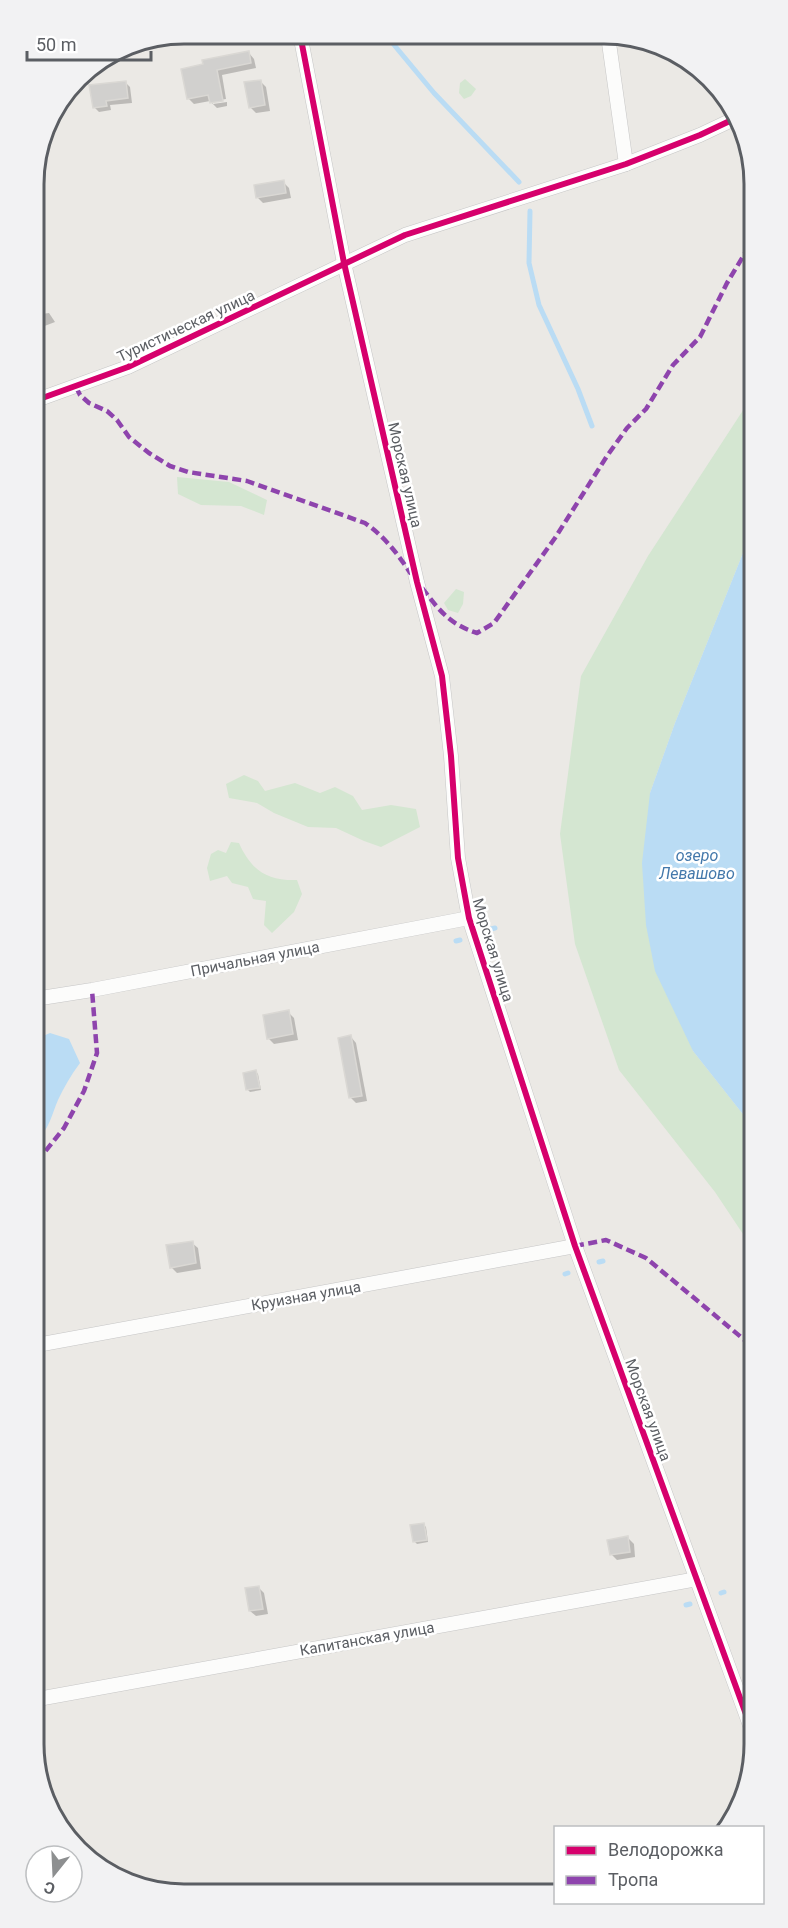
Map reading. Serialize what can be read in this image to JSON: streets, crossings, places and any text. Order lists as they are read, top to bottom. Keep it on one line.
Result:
{"streets":{"street":["Туристическая улица","Морская улица","Причальная улица","Круизная улица","Капитанская улица"]},"crossings":[["Туристическая улица","Морская улица"],["Морская улица","Причальная улица"],["Морская улица","Круизная улица"],["Морская улица","Капитанская улица"]],"water":["озеро Левашово"],"legend":["Велодорожка","Тропа"],"scale_bar":"50 m","north":"bottom"}
